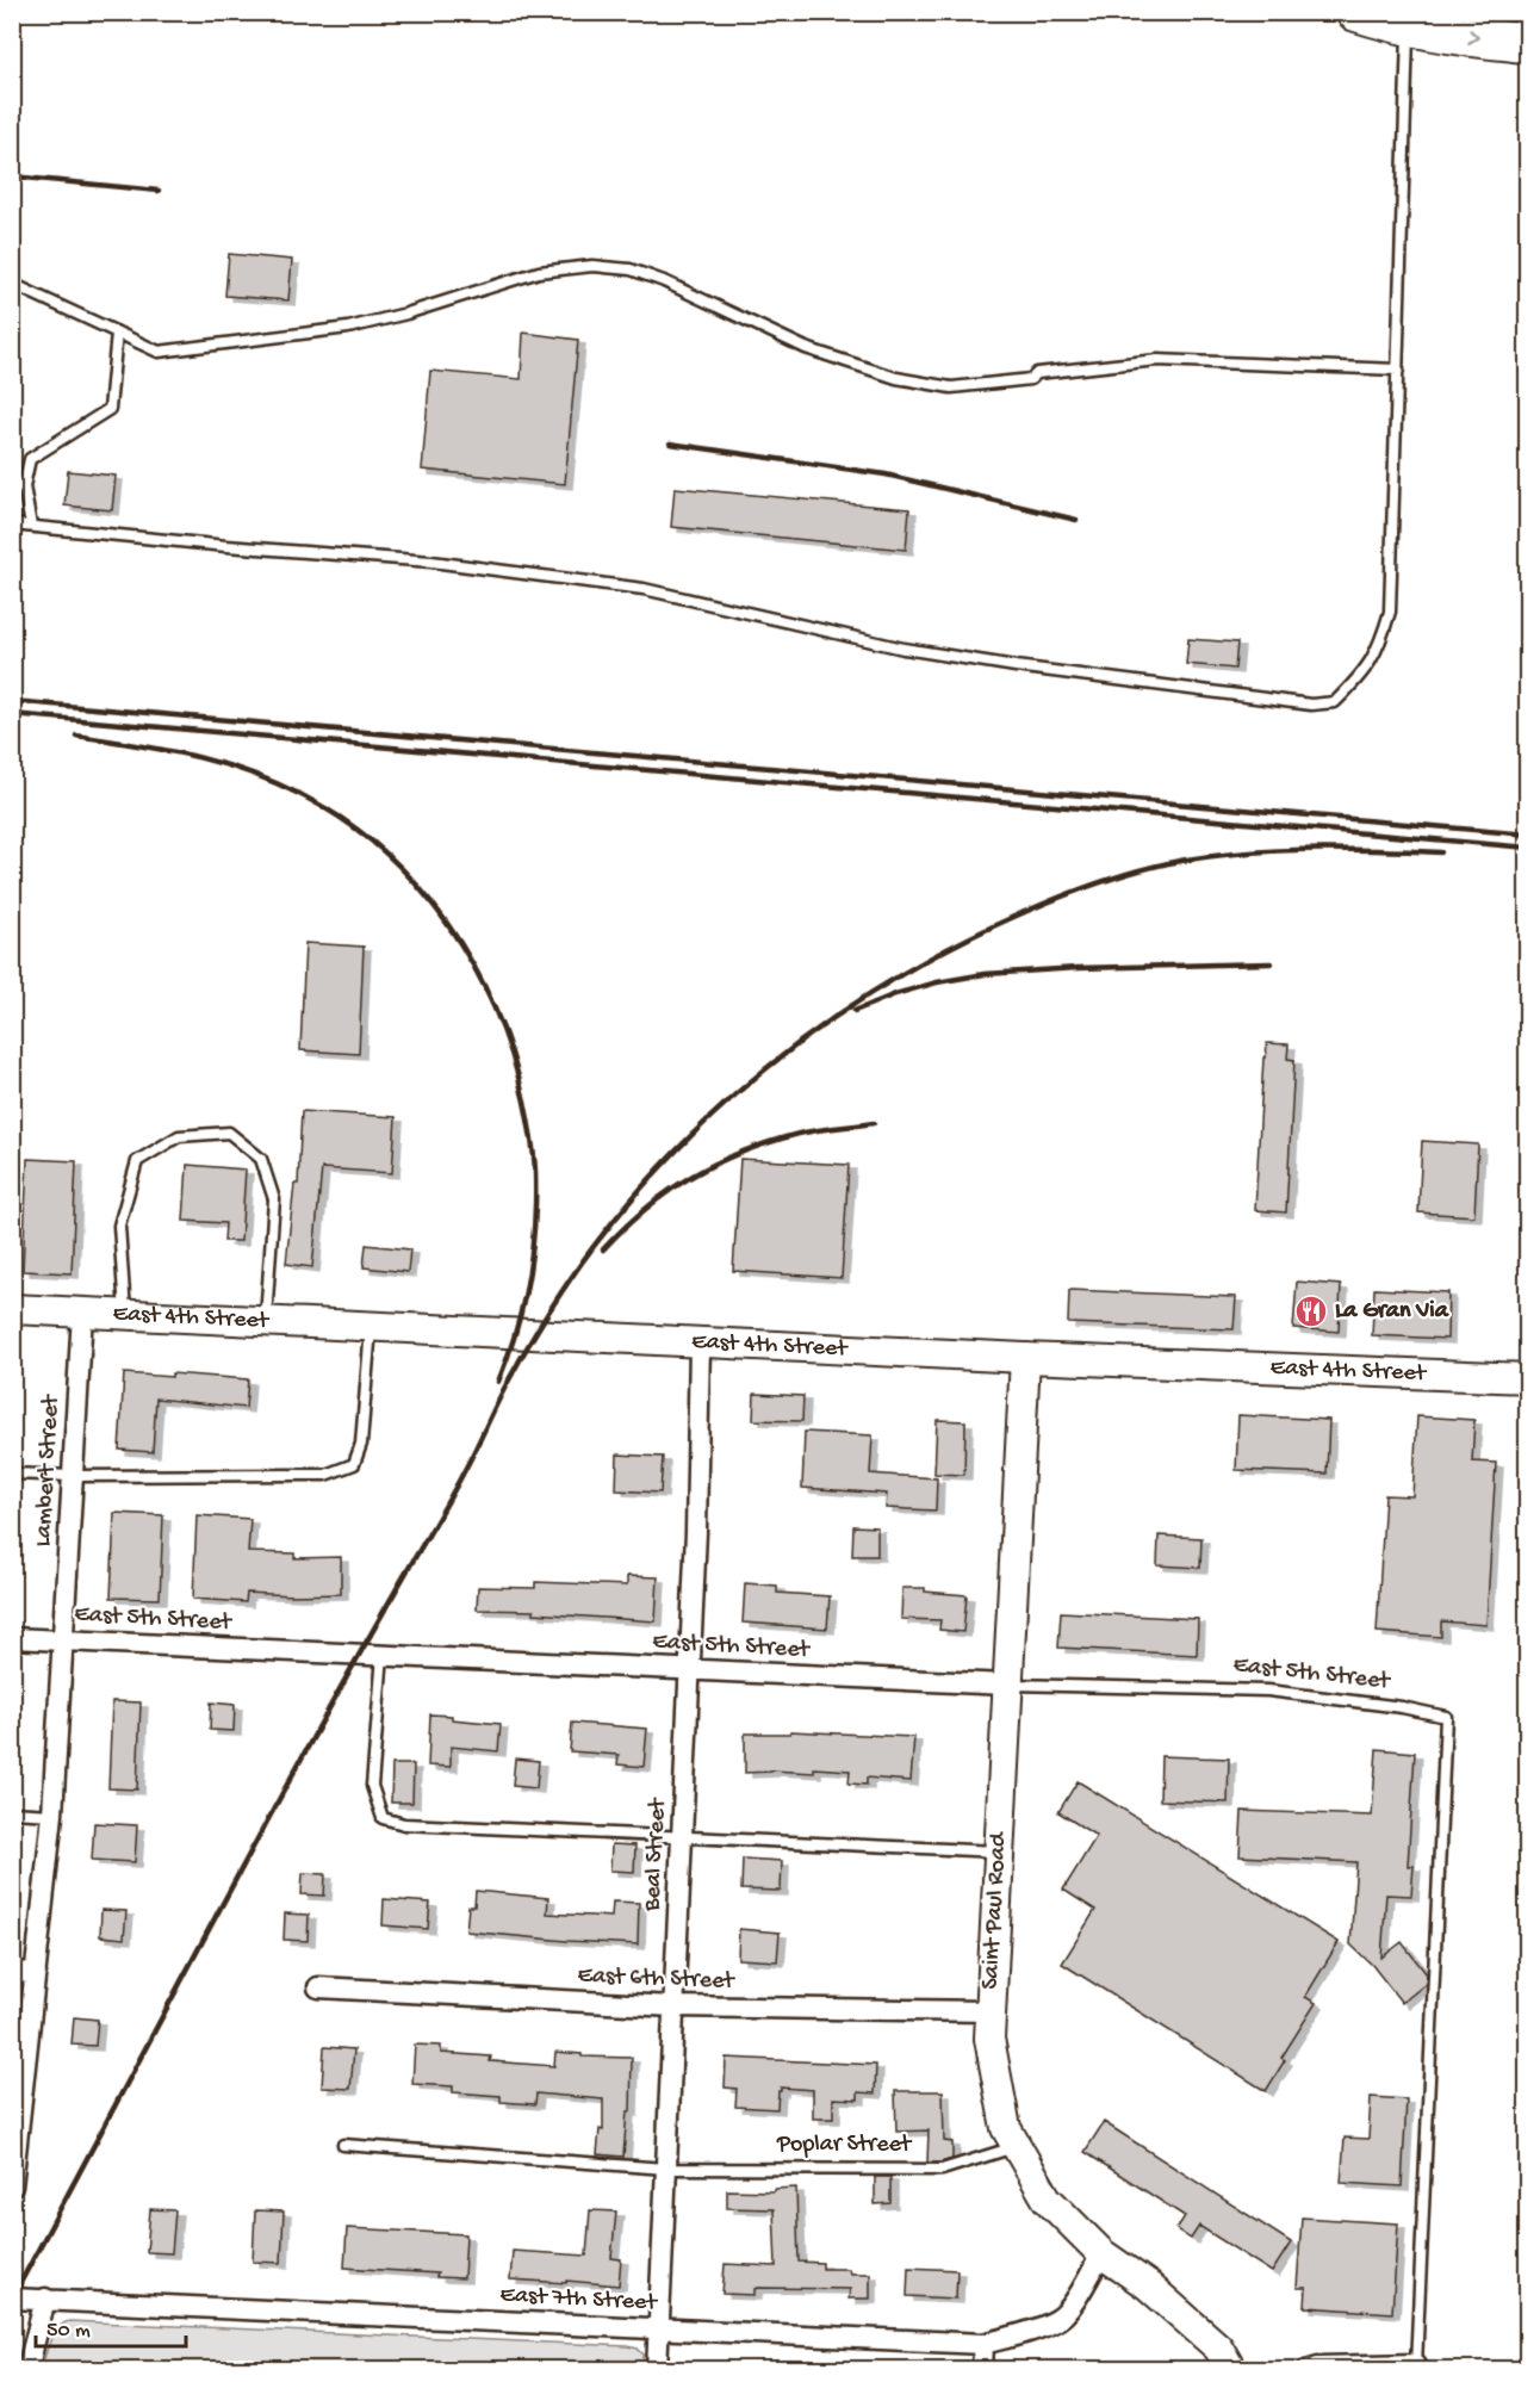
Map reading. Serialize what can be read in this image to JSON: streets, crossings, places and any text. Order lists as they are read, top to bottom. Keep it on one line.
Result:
{"streets":{"main road":["East 4th Street","Saint Paul Road"],"street":["Lambert Street","East 5th Street","Beal Street","East 6th Street","East 7th Street"],"lane":["Poplar Street"]},"crossings":[["East 4th Street","Lambert Street"],["East 4th Street","Beal Street"],["East 4th Street","Saint Paul Road"],["Lambert Street","East 5th Street"],["East 5th Street","Beal Street"],["East 5th Street","Saint Paul Road"],["Beal Street","East 6th Street"],["Beal Street","Poplar Street"],["Beal Street","East 7th Street"],["Saint Paul Road","East 6th Street"],["Saint Paul Road","Poplar Street"],["Saint Paul Road","East 7th Street"]],"places":{"restaurant":["La Gran Via"]},"scale_bar":"50 m"}
